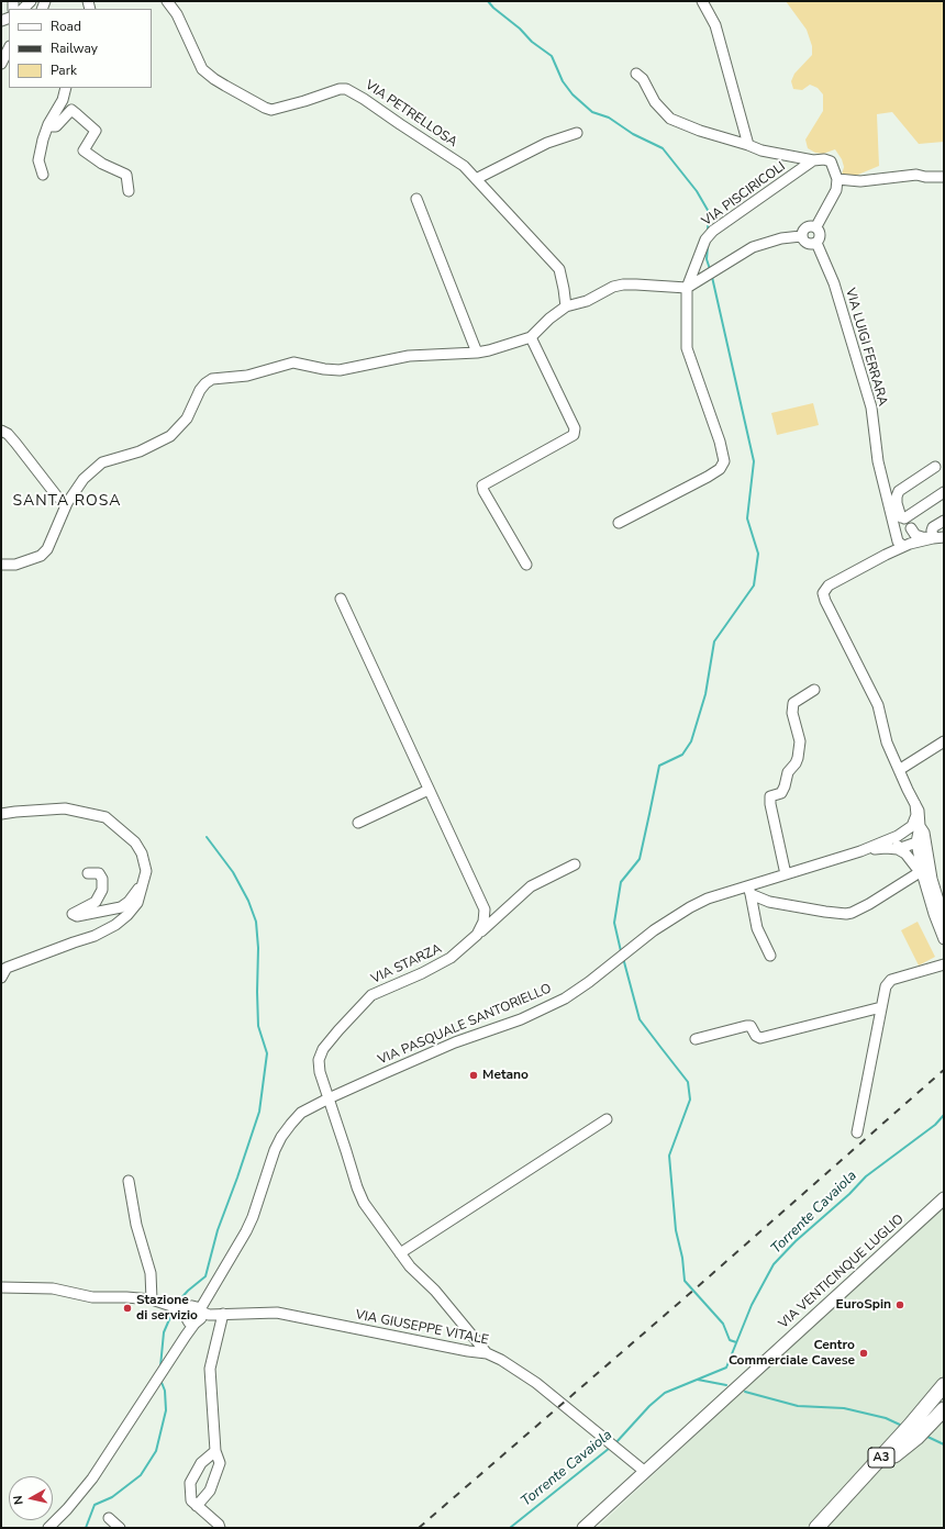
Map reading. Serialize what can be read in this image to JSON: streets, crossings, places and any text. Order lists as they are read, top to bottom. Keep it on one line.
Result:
{"streets":{"highway":["A3"],"main road":["VIA VENTICINQUE LUGLIO"],"street":["VIA PETRELLOSA","VIA PISCIRICOLI","VIA LUIGI FERRARA","VIA STARZA","VIA PASQUALE SANTORIELLO","VIA GIUSEPPE VITALE"]},"crossings":[["VIA STARZA","VIA PASQUALE SANTORIELLO"],["VIA STARZA","VIA GIUSEPPE VITALE"],["VIA PASQUALE SANTORIELLO","VIA GIUSEPPE VITALE"],["VIA VENTICINQUE LUGLIO","VIA GIUSEPPE VITALE"]],"districts":["SANTA ROSA"],"water":["Torrente Cavaiola"],"places":["Metano","EuroSpin","Stazione di servizio","Centro Commerciale Cavese"],"legend":["Road","Railway","Park"],"north":"left"}
